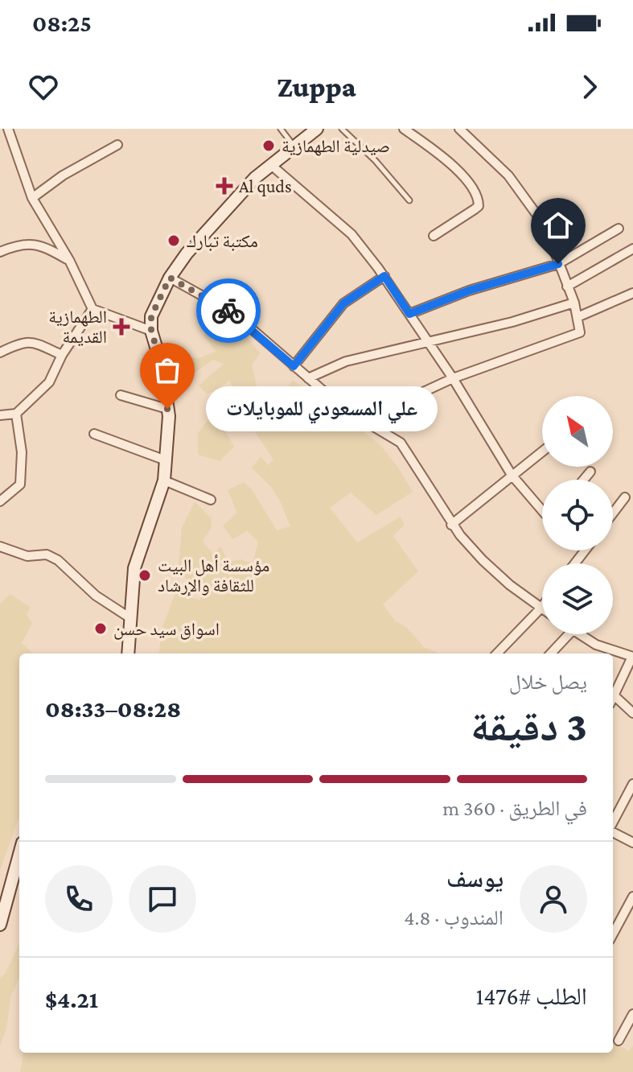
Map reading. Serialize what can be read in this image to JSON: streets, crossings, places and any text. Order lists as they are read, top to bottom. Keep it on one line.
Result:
{"places":{"other":["صيدلية الطهمازية","مكتبة تبارك","علي المسعودي للموبايلات","مؤسسة أهل البيت للثقافة والإرشاد","اسواق سيد حسن"],"health":["Al quds","الطهمازية القديمة"]},"north":"top left","page":{"status":"08:25","header":"Zuppa","bubble":"علي المسعودي للموبايلات","heading":["3 دقيقة","يصل خلال","08:28–08:33"],"panel":["يوسف","المندوب · 4.8","الطلب #1476","$4.21"],"bar":"في الطريق · 360 m"}}
